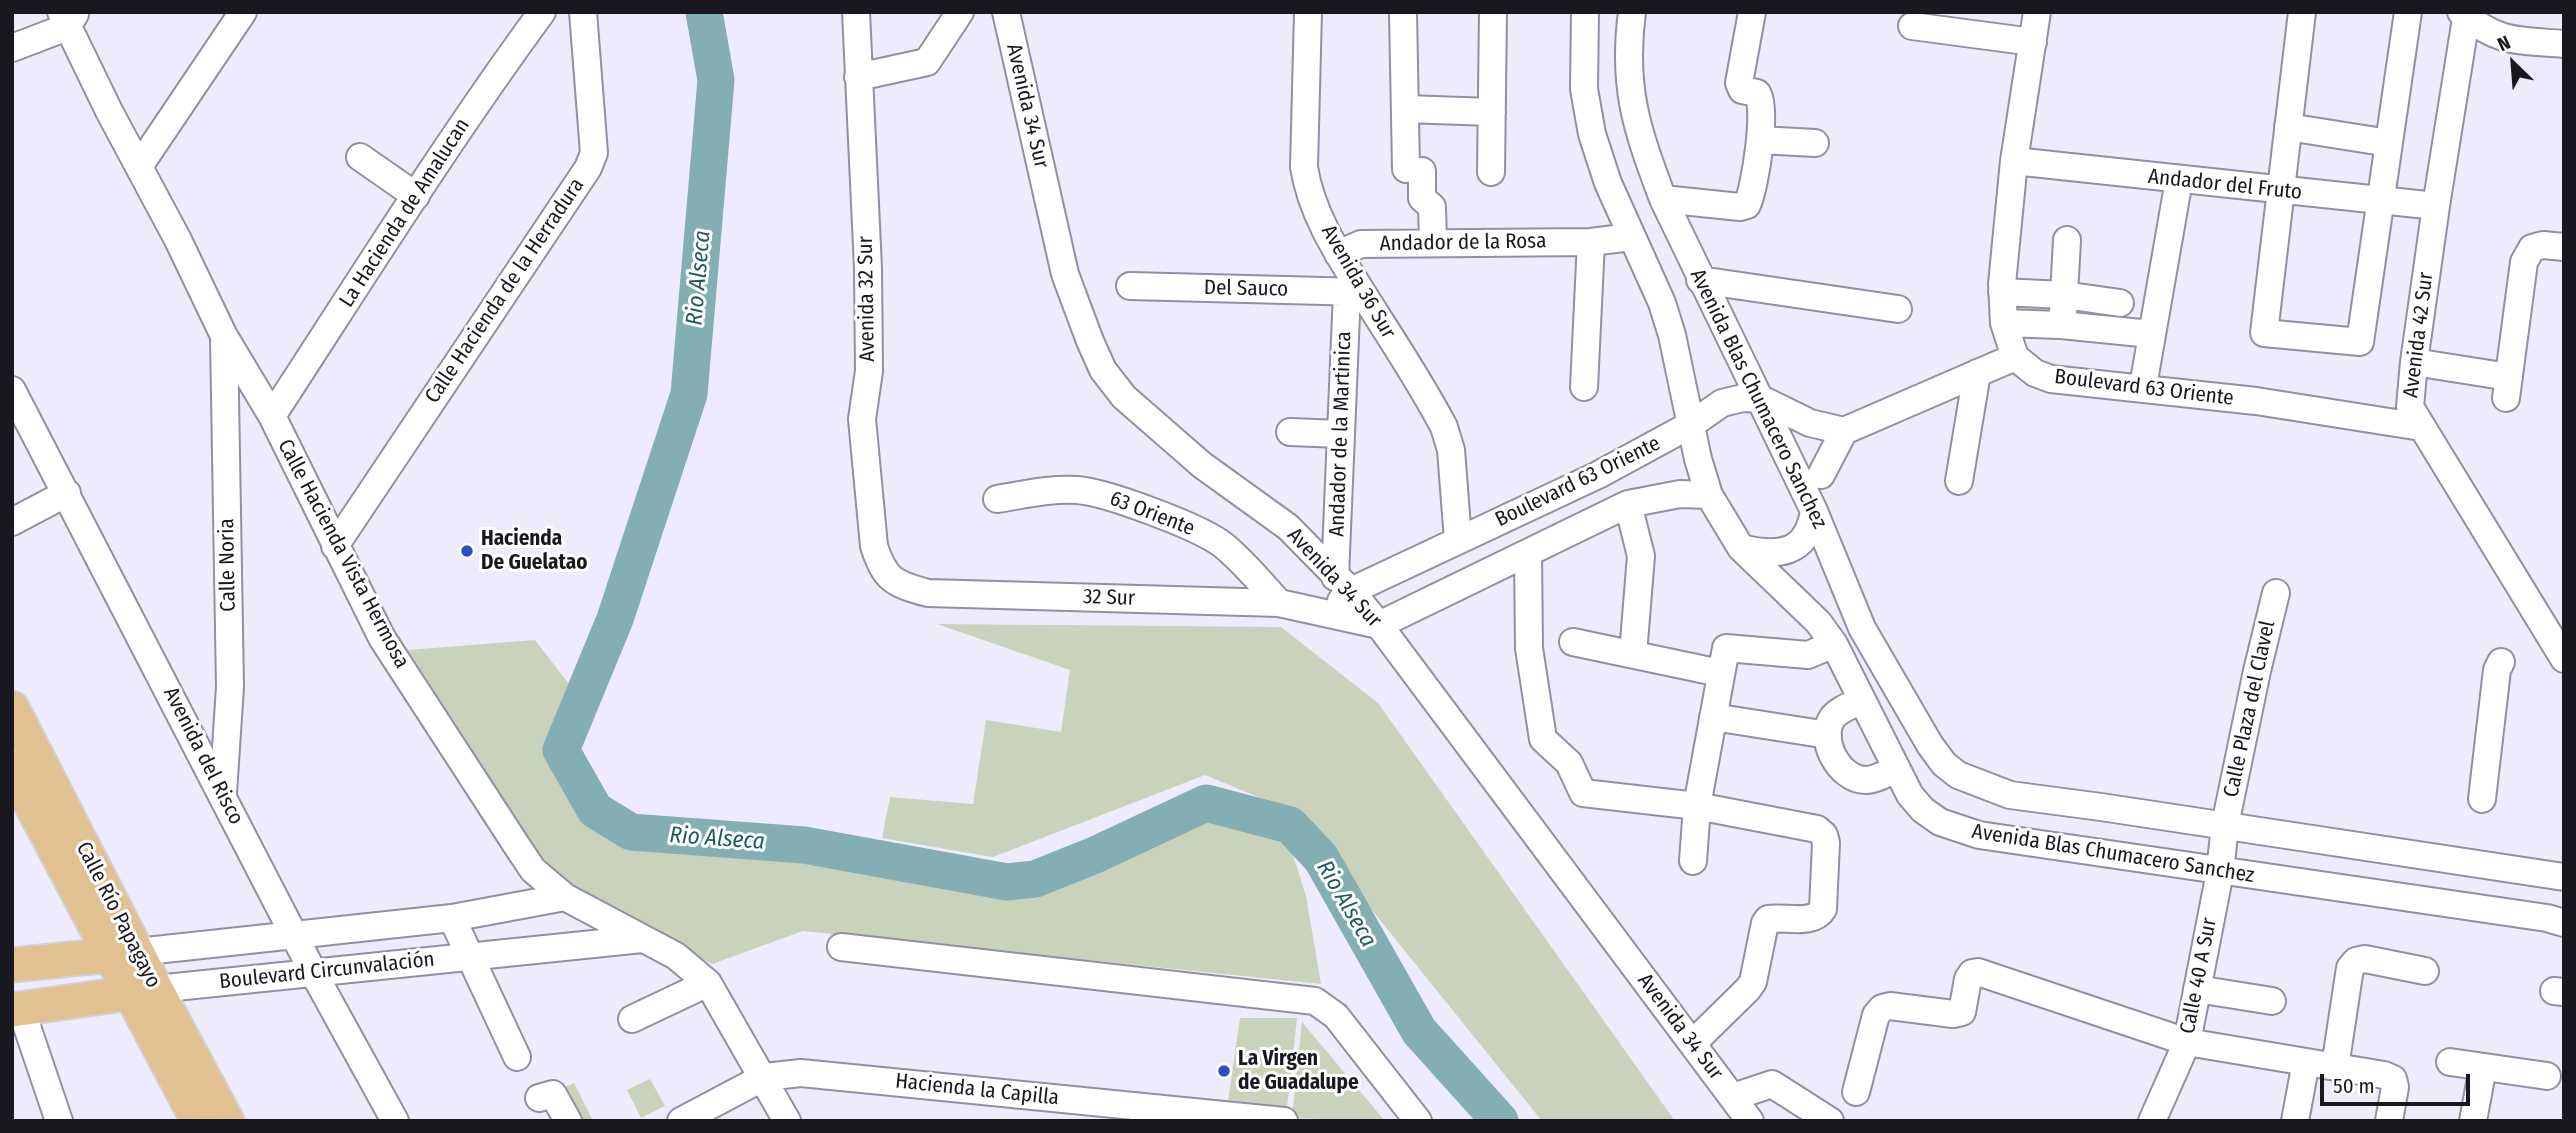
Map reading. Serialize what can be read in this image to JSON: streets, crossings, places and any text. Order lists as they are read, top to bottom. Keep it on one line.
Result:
{"streets":{"main road":["Calle Río Papagayo","Boulevard Circunvalación"],"street":["Avenida 34 Sur","Andador del Fruto","La Hacienda de Amalucan","Andador de la Rosa","Avenida 36 Sur","Del Sauco","Calle Hacienda de la Herradura","Avenida 32 Sur","Avenida 42 Sur","Boulevard 63 Oriente","Avenida Blas Chumacero Sanchez","Andador de la Martinica","63 Oriente","Calle Hacienda Vista Hermosa","Calle Noria","32 Sur","Calle Plaza del Clavel","Avenida del Risco","Calle 40 A Sur","Hacienda la Capilla"]},"crossings":[["Avenida 34 Sur","Boulevard 63 Oriente"],["Avenida 34 Sur","Andador de la Martinica"],["Avenida 34 Sur","32 Sur"],["Andador del Fruto","Avenida 42 Sur"],["La Hacienda de Amalucan","Calle Hacienda Vista Hermosa"],["Andador de la Rosa","Avenida 36 Sur"],["Andador de la Rosa","Avenida Blas Chumacero Sanchez"],["Avenida 36 Sur","Del Sauco"],["Avenida 36 Sur","Boulevard 63 Oriente"],["Avenida 36 Sur","Andador de la Martinica"],["Del Sauco","Andador de la Martinica"],["Calle Hacienda de la Herradura","Calle Hacienda Vista Hermosa"],["Avenida 32 Sur","32 Sur"],["Avenida 42 Sur","Boulevard 63 Oriente"],["Boulevard 63 Oriente","Avenida Blas Chumacero Sanchez"],["Boulevard 63 Oriente","Andador de la Martinica"],["Boulevard 63 Oriente","32 Sur"],["Avenida Blas Chumacero Sanchez","Calle Plaza del Clavel"],["Avenida Blas Chumacero Sanchez","Calle 40 A Sur"],["63 Oriente","32 Sur"],["Calle Hacienda Vista Hermosa","Calle Noria"],["Calle Hacienda Vista Hermosa","Boulevard Circunvalación"],["Calle Hacienda Vista Hermosa","Hacienda la Capilla"],["Calle Noria","Avenida del Risco"],["Calle Plaza del Clavel","Calle 40 A Sur"],["Avenida del Risco","Boulevard Circunvalación"],["Calle Río Papagayo","Boulevard Circunvalación"]],"water":["Rio Alseca"],"places":["Hacienda De Guelatao","La Virgen de Guadalupe"],"scale_bar":"50 m","north":"top left"}
